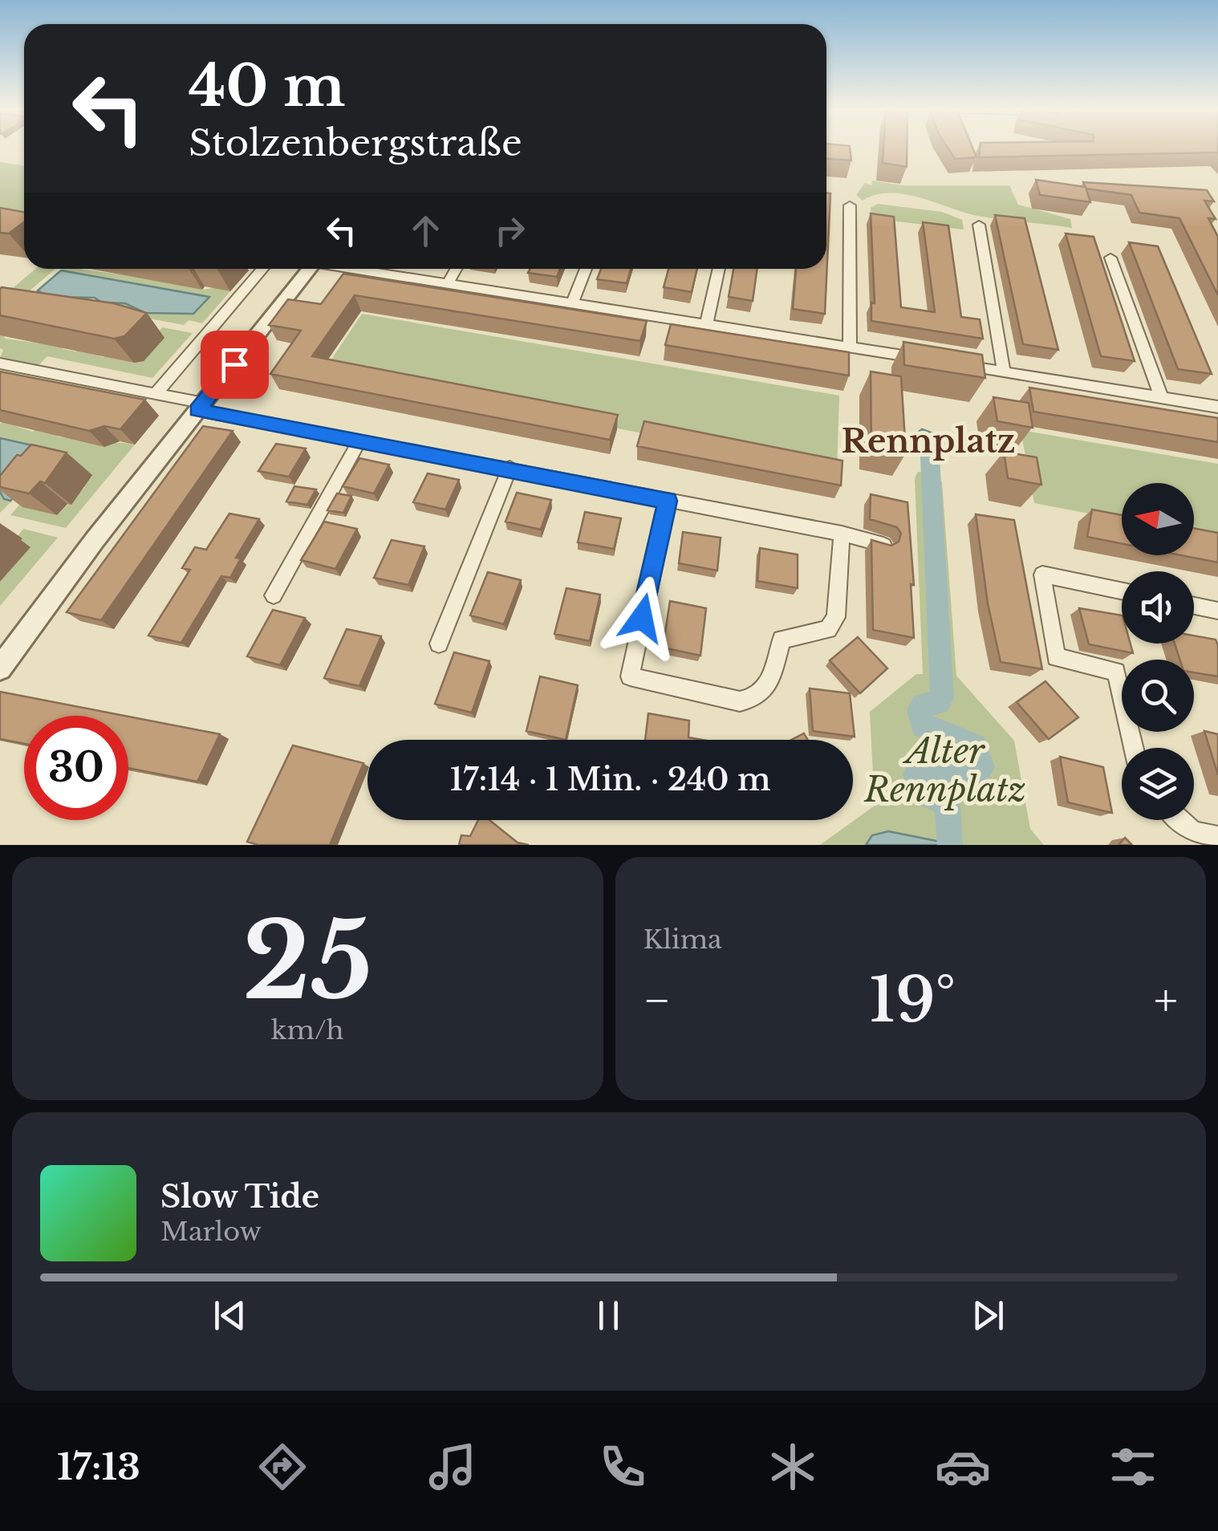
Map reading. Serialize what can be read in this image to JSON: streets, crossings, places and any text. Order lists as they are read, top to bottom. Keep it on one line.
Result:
{"districts":["Rennplatz"],"parks":["Alter Rennplatz"],"north":"left","page":{"turn":["40 m","Stolzenbergstraße"],"limit":"30","trip":"17:14 · 1 Min. · 240 m","tile":[["25","km/h"],"Klima"],"heat":["−","19°","+"],"song":["Slow Tide","Marlow"],"tabs":"17:13"}}
